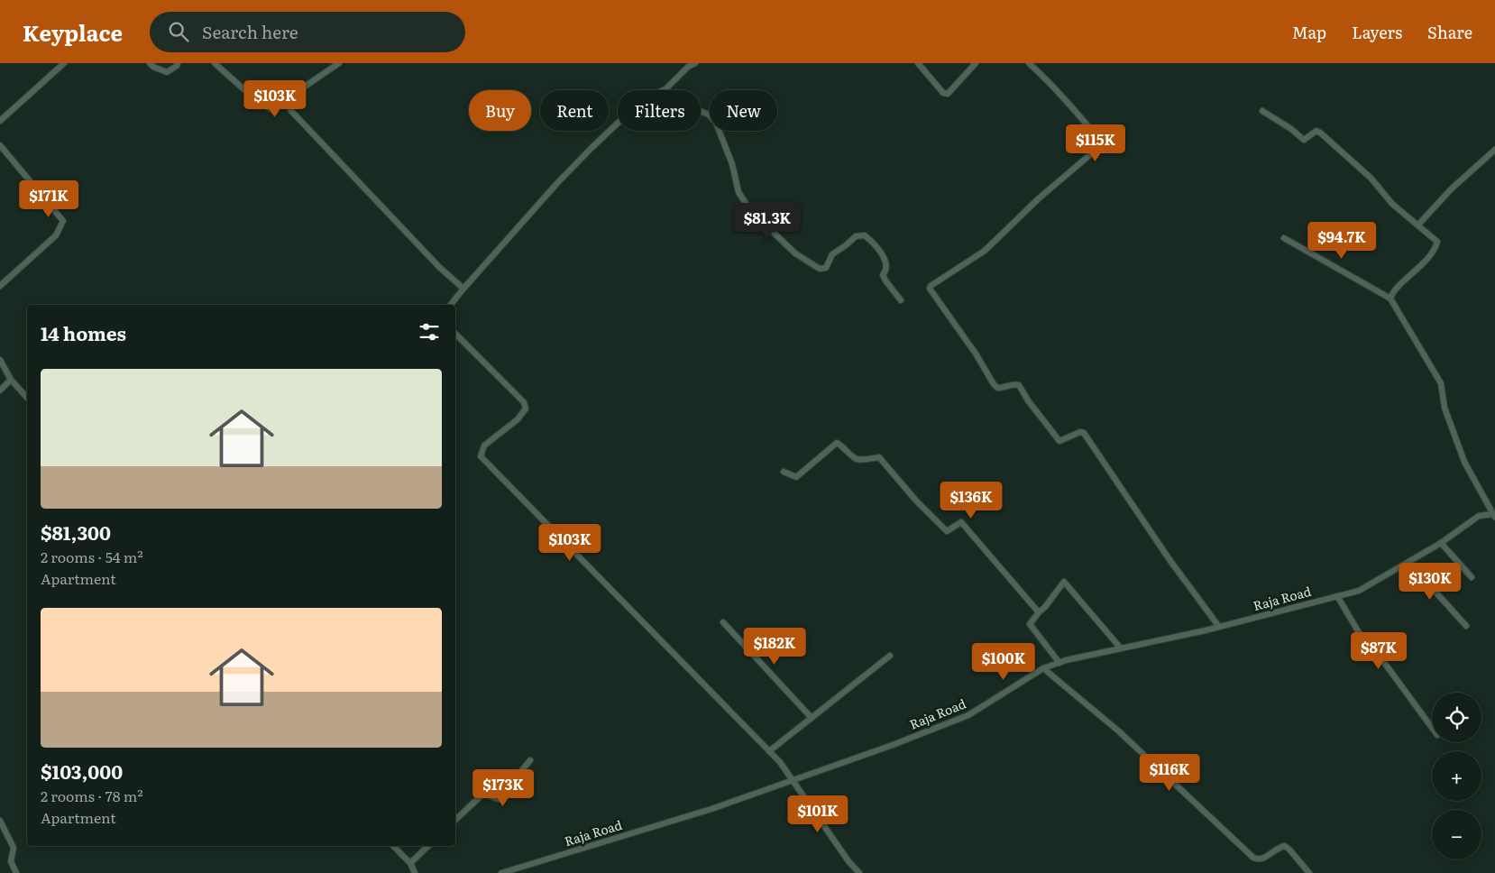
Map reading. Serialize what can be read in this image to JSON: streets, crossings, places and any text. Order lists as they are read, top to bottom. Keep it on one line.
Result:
{"streets":{"street":["Raja Road"]},"page":{"header":"Keyplace","search":"Search here","nav":["Map","Layers","Share"],"price":["$103K","$115K","$171K","$81.3K","$94.7K","$136K","$103K","$130K","$182K","$87K","$100K","$116K","$173K","$101K"],"chip":["Buy","Rent","Filters","New"],"heading":"14 homes","list":[{"name":"$81,300","note":"2 rooms · 54 m² · Apartment"},{"name":"$103,000","note":"2 rooms · 78 m² · Apartment"}],"map_buttons":["+","−"]}}
